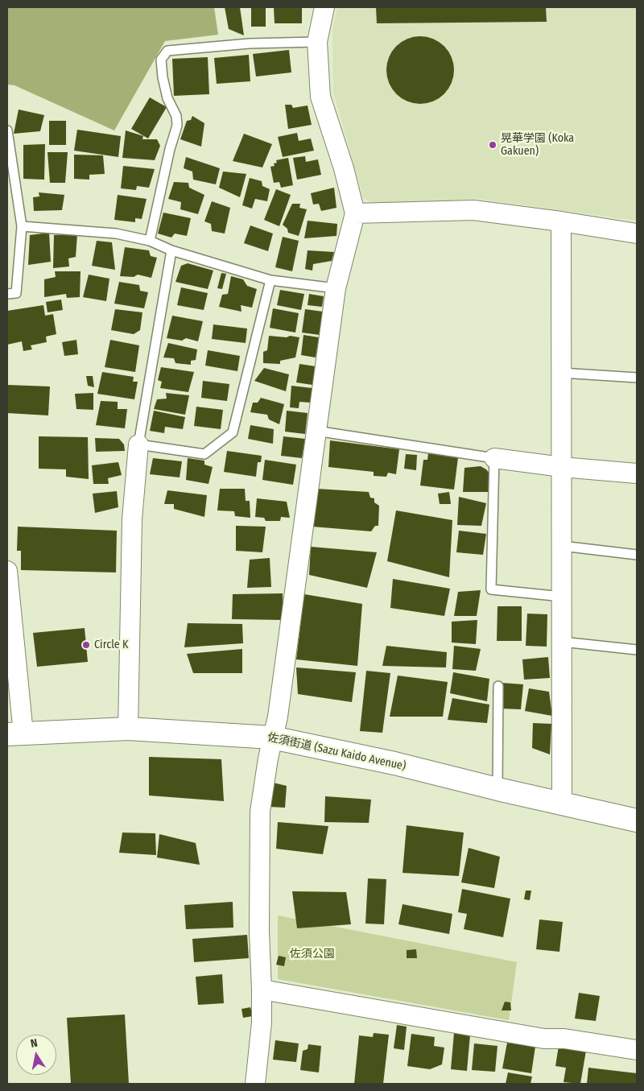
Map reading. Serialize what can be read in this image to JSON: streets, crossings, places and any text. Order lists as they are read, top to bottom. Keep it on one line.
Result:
{"streets":{"street":["佐須街道 (Sazu Kaido Avenue)"]},"parks":["佐須公園"],"places":["晃華学園 (Koka Gakuen)","Circle K"],"north":"top"}
